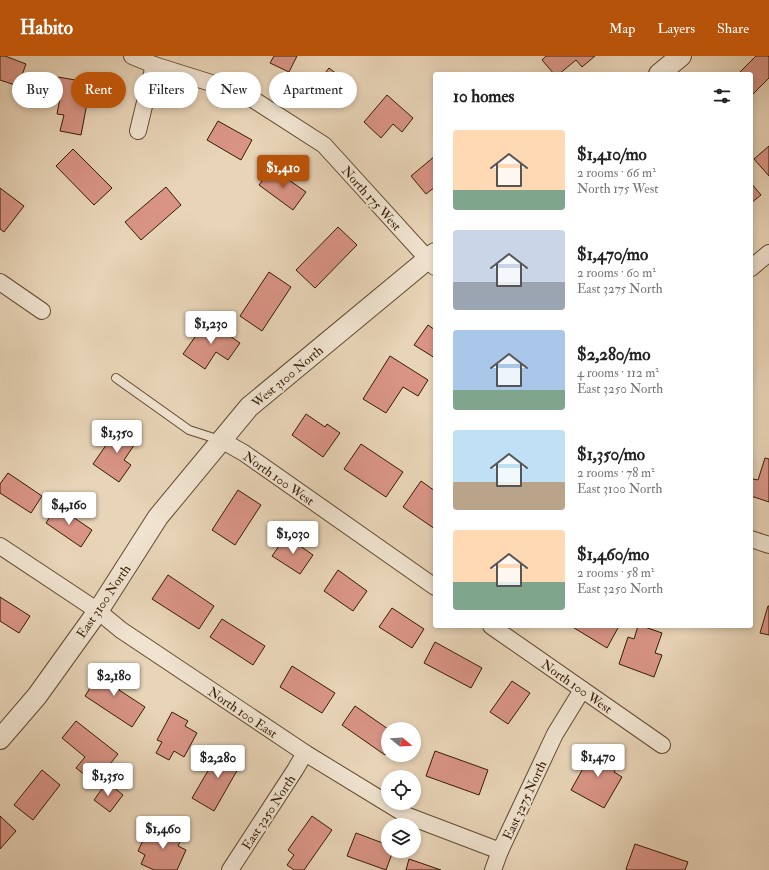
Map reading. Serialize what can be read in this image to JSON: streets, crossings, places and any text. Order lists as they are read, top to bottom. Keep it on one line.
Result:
{"streets":{"street":["North 175 West","West 3100 North","North 100 West","East 3100 North","North 100 East","East 3275 North","East 3250 North"]},"crossings":[["North 175 West","West 3100 North"],["West 3100 North","North 100 West"],["West 3100 North","East 3100 North"],["North 100 West","East 3275 North"],["East 3100 North","North 100 East"],["North 100 East","East 3275 North"],["North 100 East","East 3250 North"]],"north":"right","page":{"header":"Habito","nav":["Map","Layers","Share"],"chip":["Buy","Rent","Filters","New","Apartment"],"heading":"10 homes","list":[{"name":"$1,410/mo","note":"2 rooms · 66 m² · North 175 West"},{"name":"$1,470/mo","note":"2 rooms · 60 m² · East 3275 North"},{"name":"$2,280/mo","note":"4 rooms · 112 m² · East 3250 North"},{"name":"$1,350/mo","note":"2 rooms · 78 m² · East 3100 North"},{"name":"$1,460/mo","note":"2 rooms · 58 m² · East 3250 North"}],"price":["$1,410","$1,230","$1,350","$4,160","$1,030","$2,180","$1,470","$2,280","$1,350","$1,460"]}}
